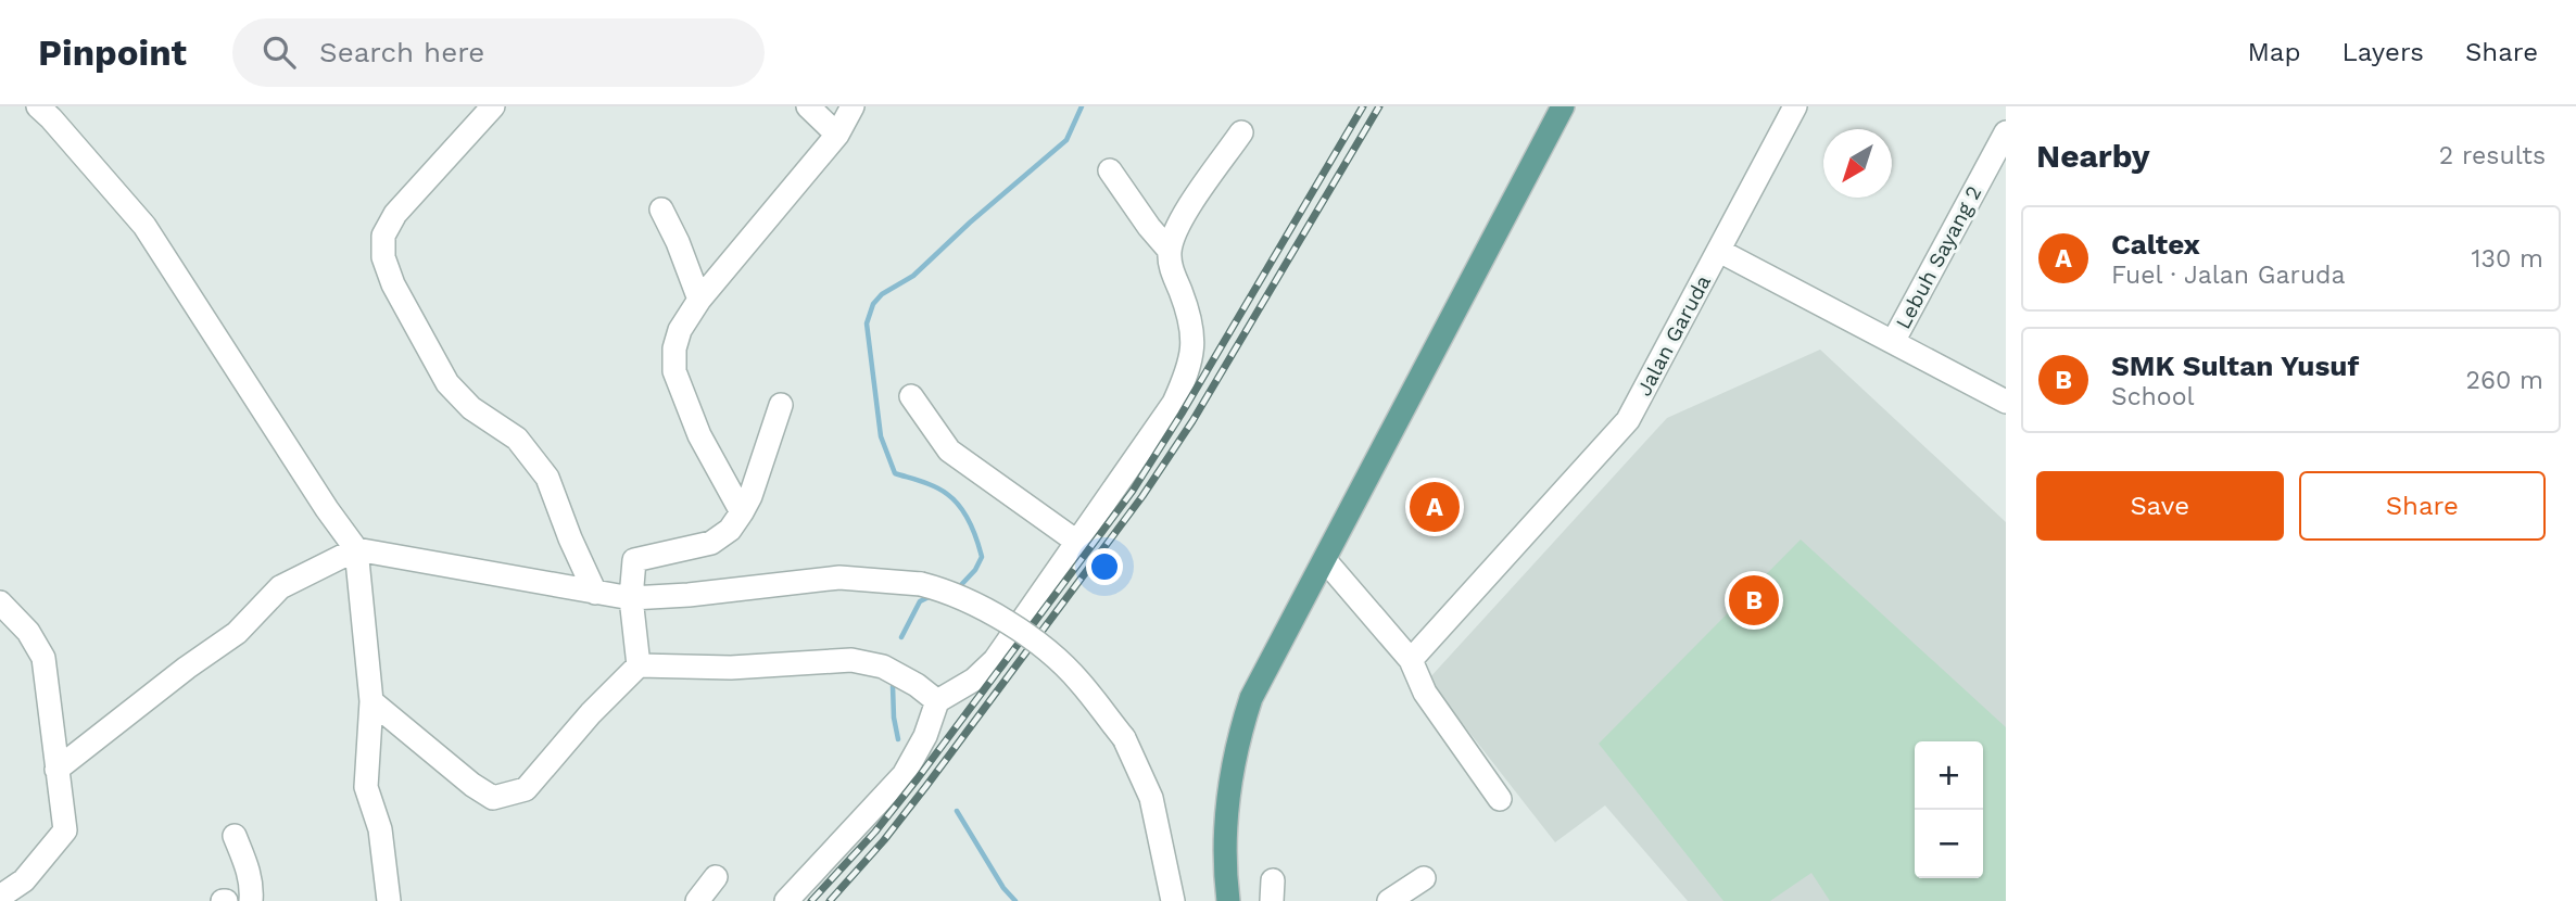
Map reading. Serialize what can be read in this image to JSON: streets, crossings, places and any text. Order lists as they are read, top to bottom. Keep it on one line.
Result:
{"streets":{"street":["Lebuh Sayang 2","Jalan Garuda"]},"crossings":[["Lebuh Sayang 2","Jalan Garuda"]],"north":"bottom left","page":{"header":"Pinpoint","search":"Search here","nav":["Map","Layers","Share"],"heading":["Nearby","2 results"],"list":[{"mark":"A","name":"Caltex","note":"Fuel · Jalan Garuda","value":"130 m"},{"mark":"B","name":"SMK Sultan Yusuf","note":"School","value":"260 m"}],"buttons":["Save","Share"],"pins":["A","B"],"map_buttons":["+","−"]}}
